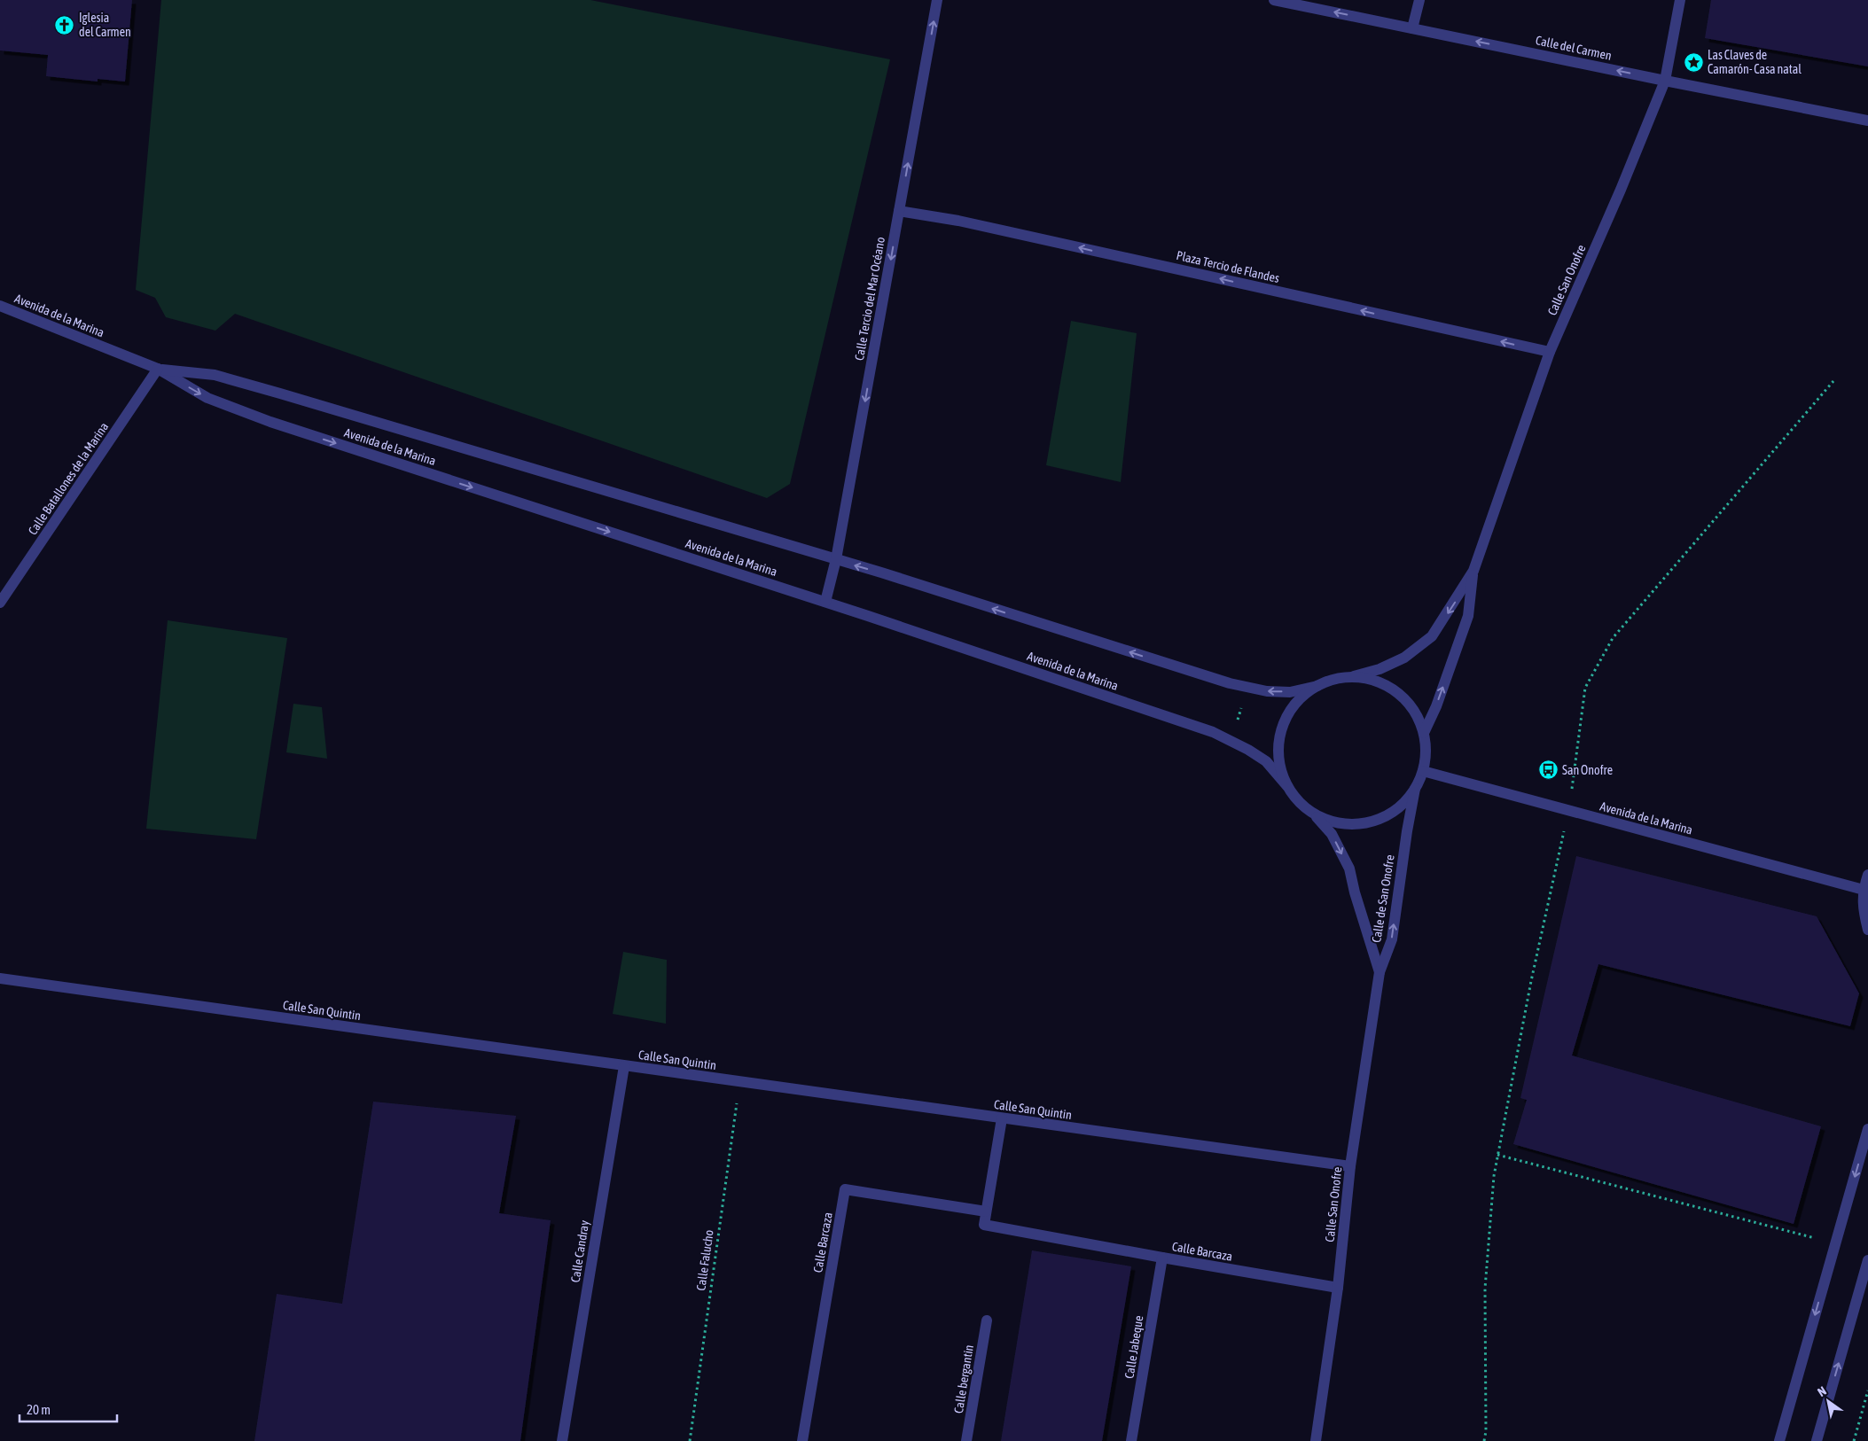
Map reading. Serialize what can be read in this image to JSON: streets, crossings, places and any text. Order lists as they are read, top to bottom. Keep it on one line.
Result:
{"streets":{"street":["Calle del Carmen","Plaza Tercio de Flandes","Calle San Onofre","Calle Tercio del Mar Océano","Avenida de la Marina","Calle Batallones de la Marina","Calle de San Onofre","Calle San Quintin","Calle Barcaza","Calle Candray","Calle Jabeque","Calle bergantin"],"path":["Calle Falucho"]},"crossings":[["Calle del Carmen","Calle San Onofre"],["Plaza Tercio de Flandes","Calle San Onofre"],["Plaza Tercio de Flandes","Calle Tercio del Mar Océano"],["Calle San Onofre","Calle de San Onofre"],["Calle San Onofre","Calle San Quintin"],["Calle San Onofre","Calle Barcaza"],["Calle Tercio del Mar Océano","Avenida de la Marina"],["Avenida de la Marina","Calle Batallones de la Marina"],["Avenida de la Marina","Calle de San Onofre"],["Calle San Quintin","Calle Candray"],["Calle San Quintin","Calle Falucho"],["Calle Barcaza","Calle Jabeque"]],"one_way":["Calle del Carmen","Plaza Tercio de Flandes"],"places":{"church":["Iglesia del Carmen"],"place":["Las Claves de Camarón- Casa natal"],"bus stop":["San Onofre"]},"scale_bar":"20 m","north":"top left"}
